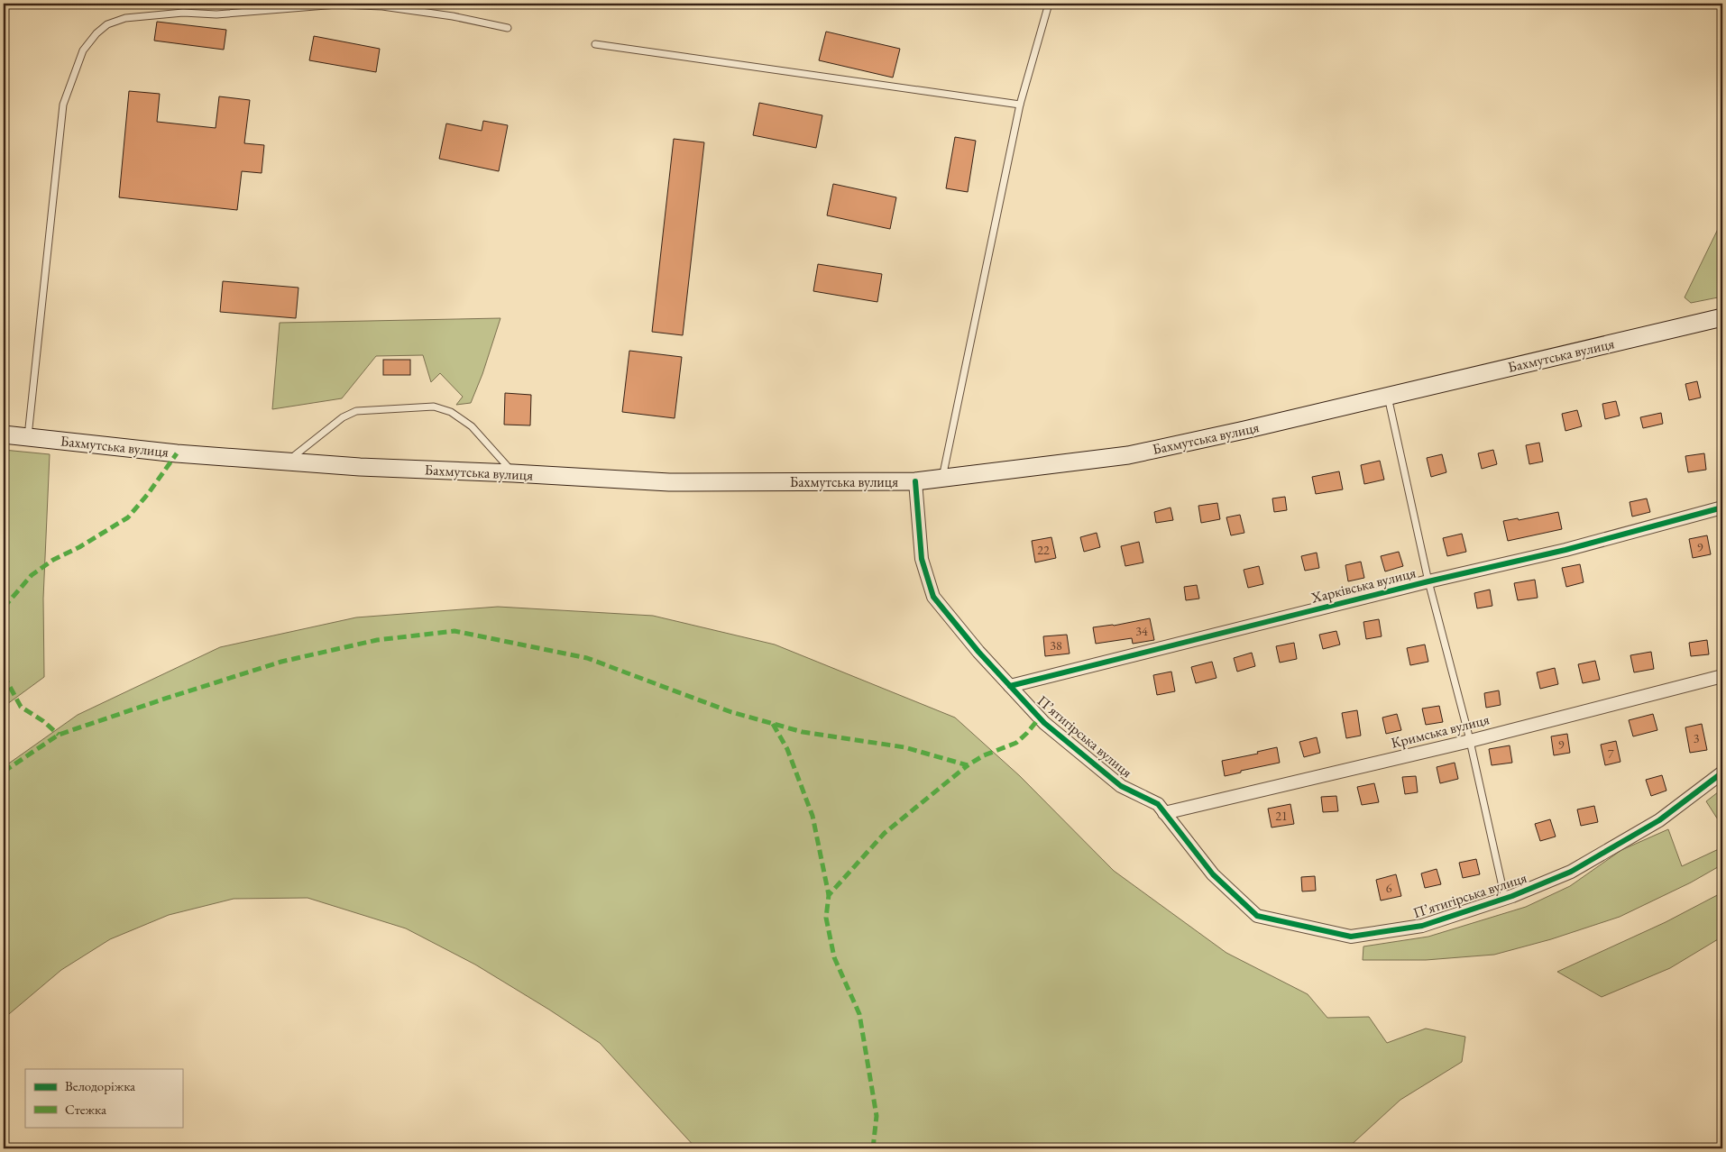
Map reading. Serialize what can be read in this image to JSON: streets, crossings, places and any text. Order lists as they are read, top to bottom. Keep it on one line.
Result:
{"streets":{"main road":["Бахмутська вулиця"],"street":["Харківська вулиця","Кримська вулиця","П’ятигірська вулиця"]},"crossings":[["Бахмутська вулиця","П’ятигірська вулиця"],["Харківська вулиця","П’ятигірська вулиця"],["Кримська вулиця","П’ятигірська вулиця"]],"house_numbers":["9","22","34","38","3","9","7","21","6"],"legend":["Велодоріжка","Стежка"]}
